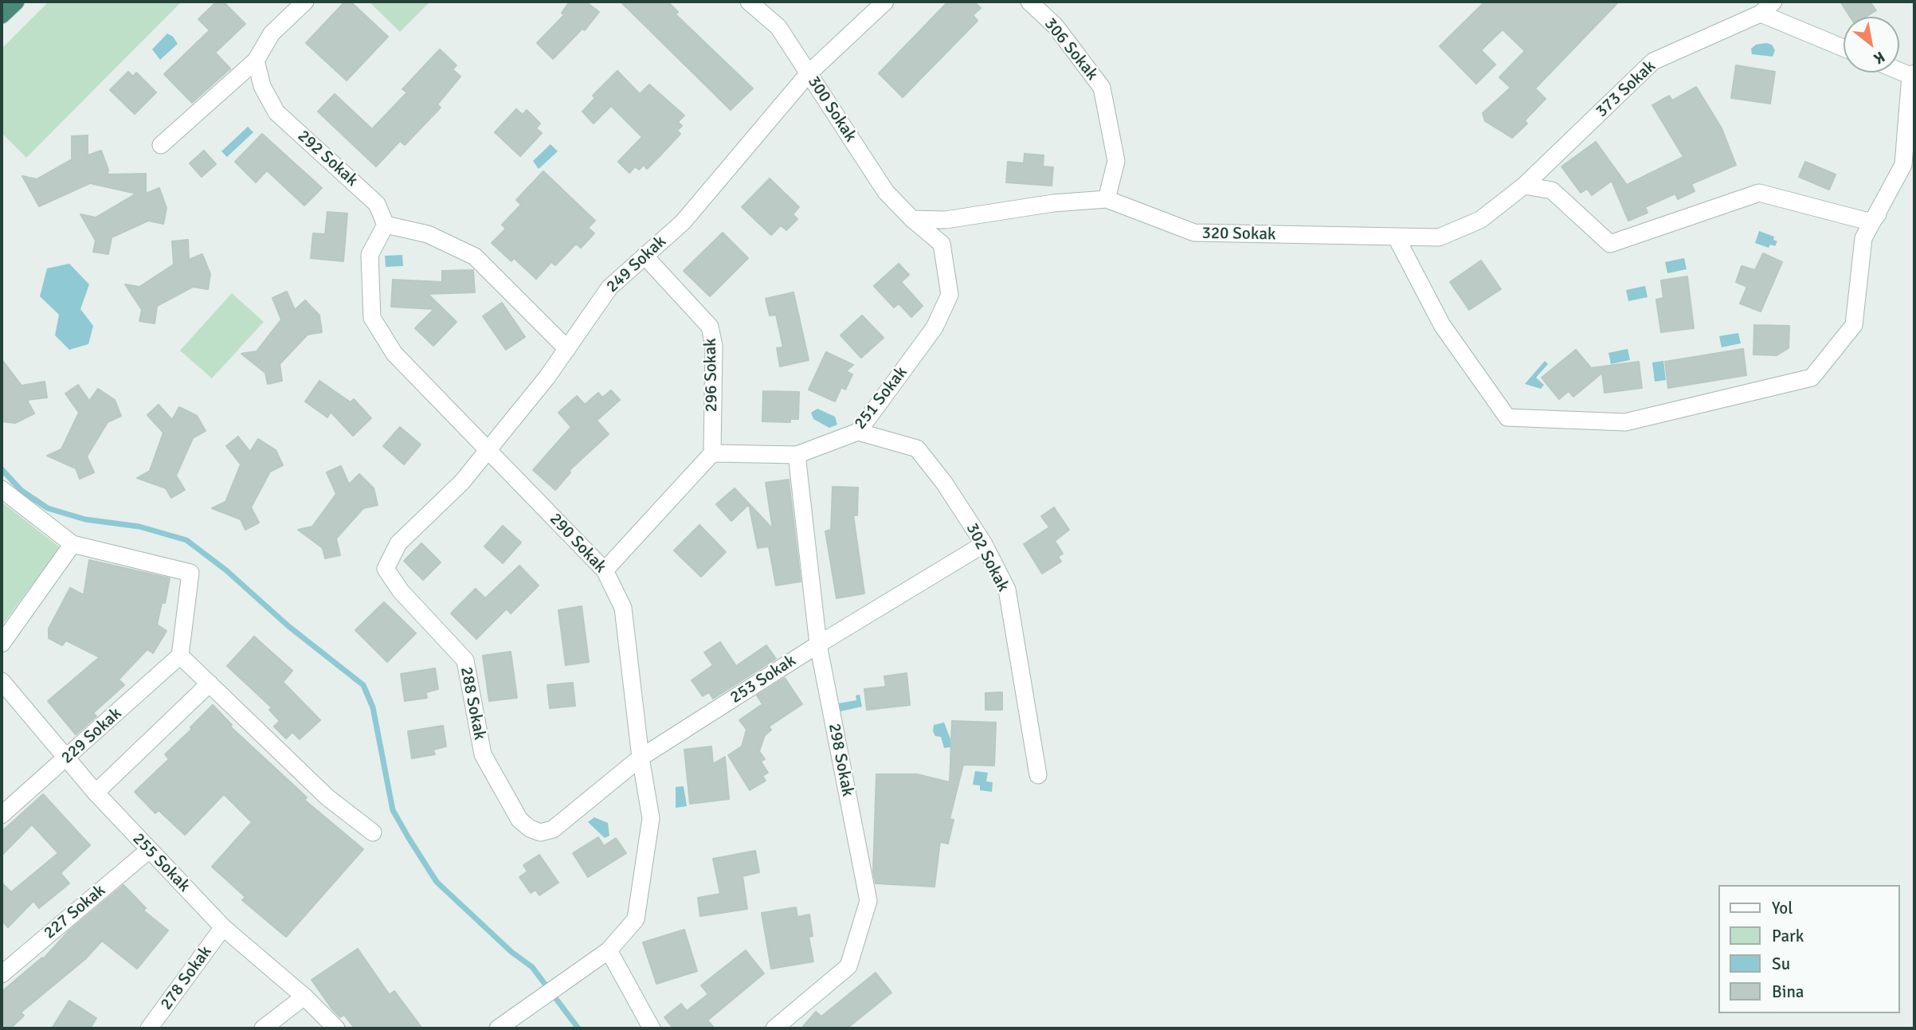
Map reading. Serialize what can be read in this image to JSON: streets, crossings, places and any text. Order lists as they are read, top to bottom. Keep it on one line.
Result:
{"streets":{"street":["306 Sokak","373 Sokak","300 Sokak","292 Sokak","320 Sokak","249 Sokak","296 Sokak","251 Sokak","290 Sokak","302 Sokak","253 Sokak","288 Sokak","229 Sokak","298 Sokak","255 Sokak","227 Sokak","278 Sokak"]},"crossings":[["306 Sokak","320 Sokak"],["373 Sokak","320 Sokak"],["300 Sokak","320 Sokak"],["300 Sokak","249 Sokak"],["300 Sokak","251 Sokak"],["292 Sokak","290 Sokak"],["320 Sokak","251 Sokak"],["249 Sokak","296 Sokak"],["249 Sokak","290 Sokak"],["249 Sokak","288 Sokak"],["296 Sokak","251 Sokak"],["251 Sokak","302 Sokak"],["251 Sokak","298 Sokak"],["290 Sokak","253 Sokak"],["302 Sokak","253 Sokak"],["253 Sokak","288 Sokak"],["253 Sokak","298 Sokak"],["229 Sokak","255 Sokak"],["255 Sokak","227 Sokak"],["255 Sokak","278 Sokak"]],"legend":["Yol","Park","Su","Bina"],"north":"bottom right"}
